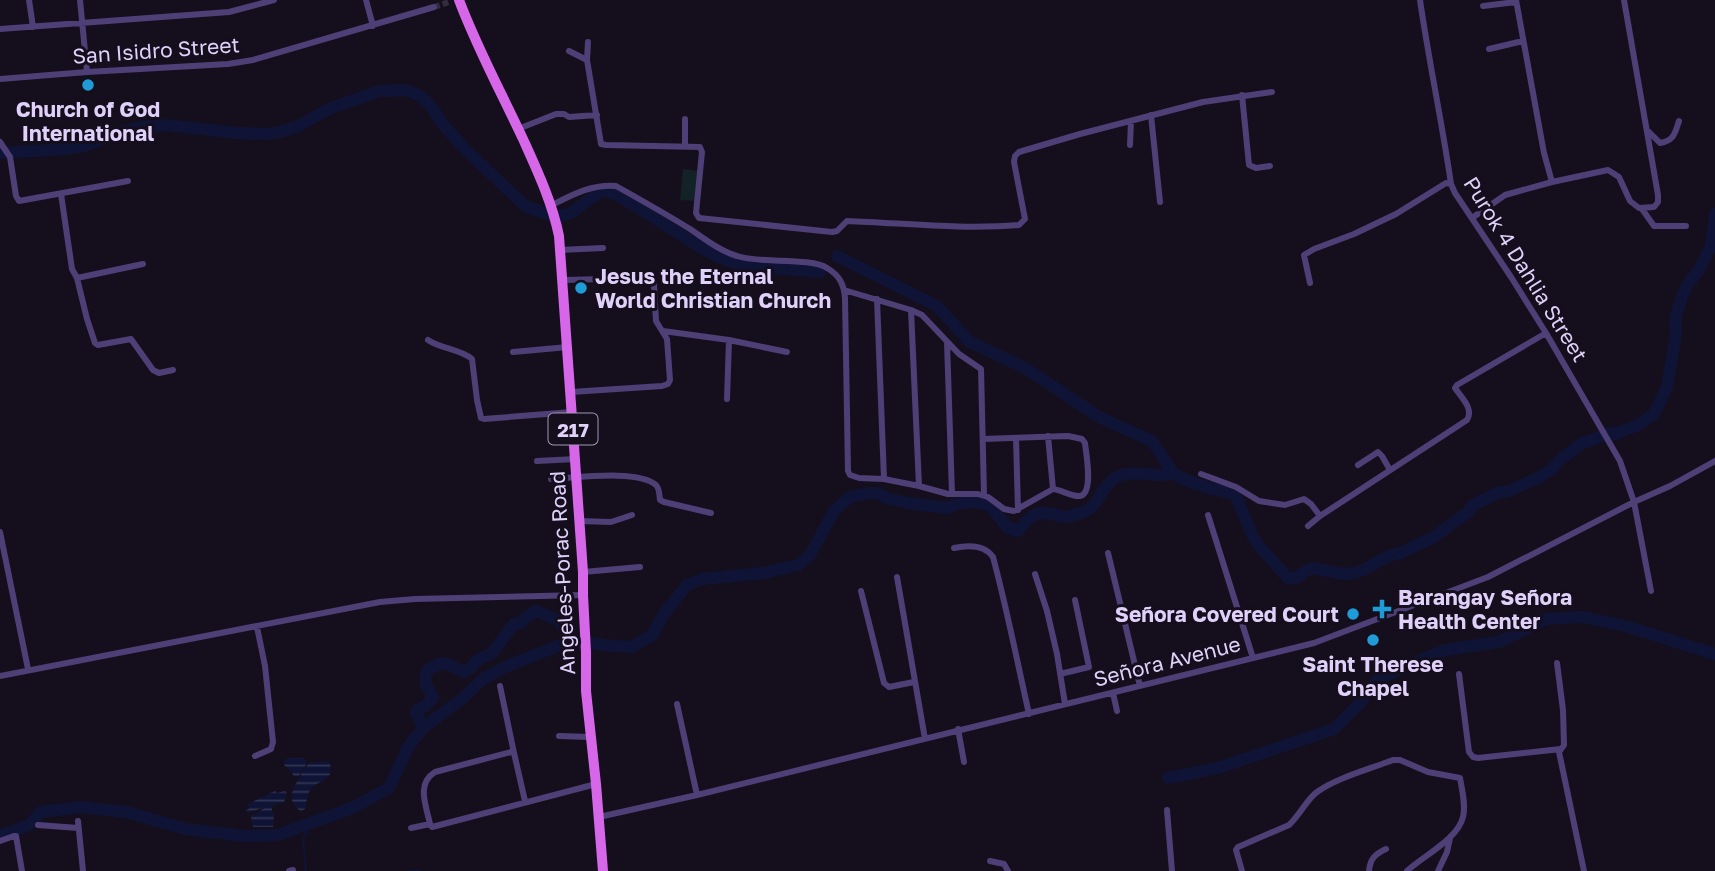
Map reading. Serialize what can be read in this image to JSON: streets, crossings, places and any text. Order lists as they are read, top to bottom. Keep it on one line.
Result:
{"streets":{"main road":["217","Angeles-Porac Road"],"street":["San Isidro Street","Purok 4 Dahlia Street","Señora Avenue"]},"crossings":[["Purok 4 Dahlia Street","Señora Avenue"],["Angeles-Porac Road","Señora Avenue"]],"places":{"other":["Church of God International","Jesus the Eternal World Christian Church","Señora Covered Court","Saint Therese Chapel"],"health":["Barangay Señora Health Center"]}}
